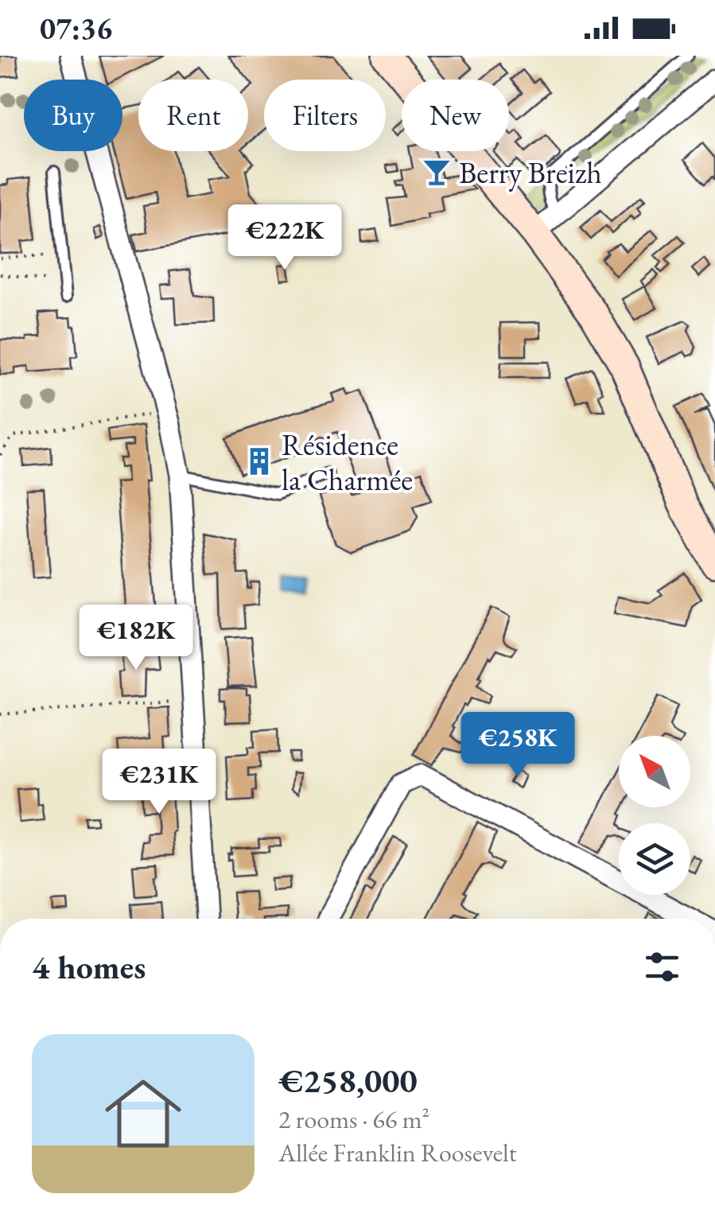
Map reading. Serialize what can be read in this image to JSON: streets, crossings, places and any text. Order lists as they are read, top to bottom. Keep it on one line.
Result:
{"places":{"bar":["Berry Breizh"],"building":["Résidence la Charmée"]},"north":"top left","page":{"status":"07:36","chip":["Buy","Rent","Filters","New"],"price":["€222K","€182K","€258K","€231K"],"heading":"4 homes","list":[{"name":"€258,000","note":"2 rooms · 66 m² · Allée Franklin Roosevelt"}]}}
